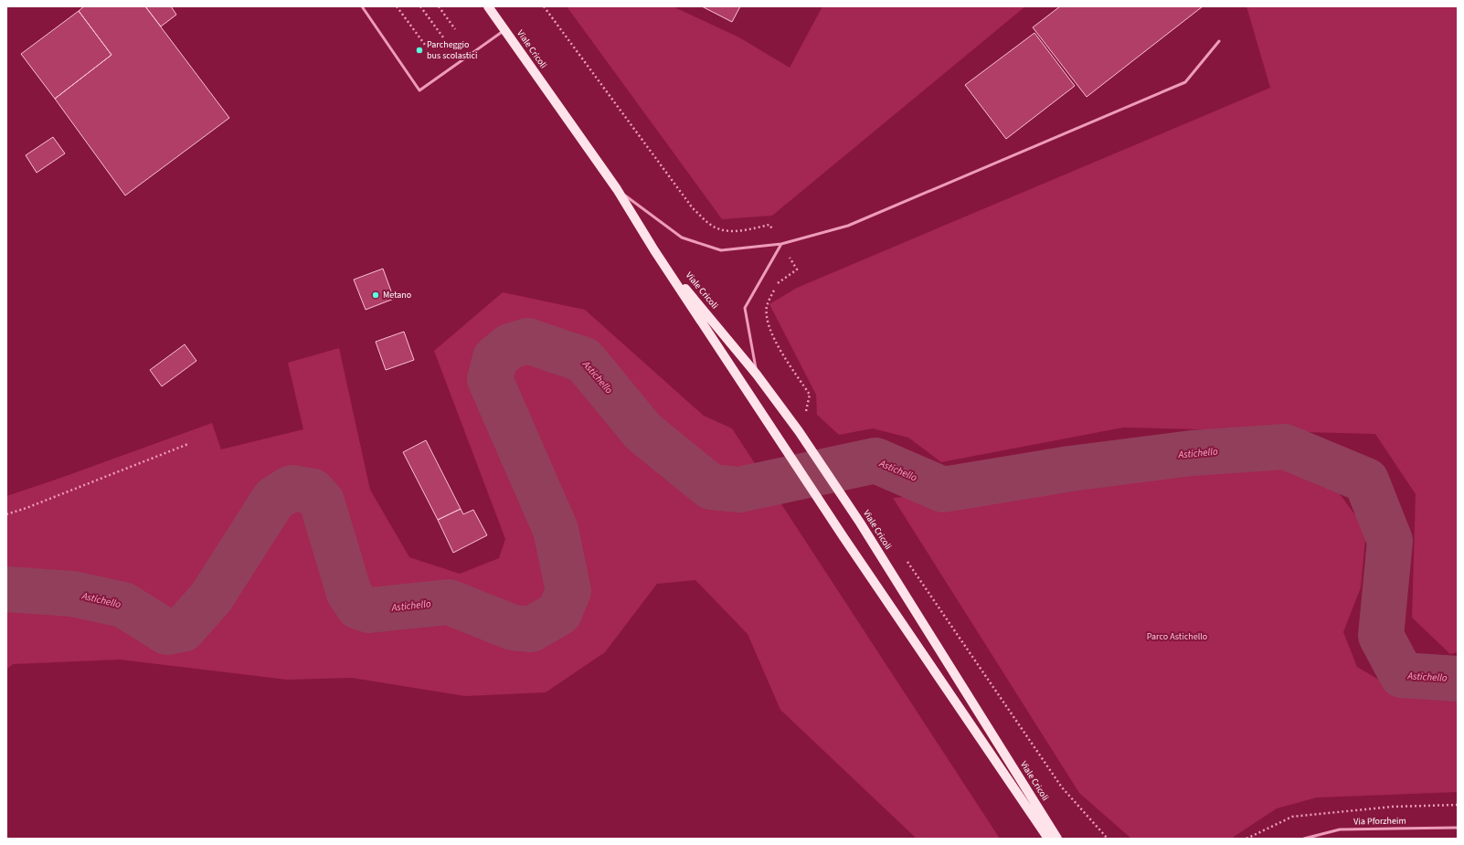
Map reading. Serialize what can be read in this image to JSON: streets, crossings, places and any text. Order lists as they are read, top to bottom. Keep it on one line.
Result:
{"streets":{"main road":["Viale Cricoli"],"lane":["Via Pforzheim"]},"water":["Astichello"],"parks":["Parco Astichello"],"places":["Parcheggio bus scolastici","Metano"]}
